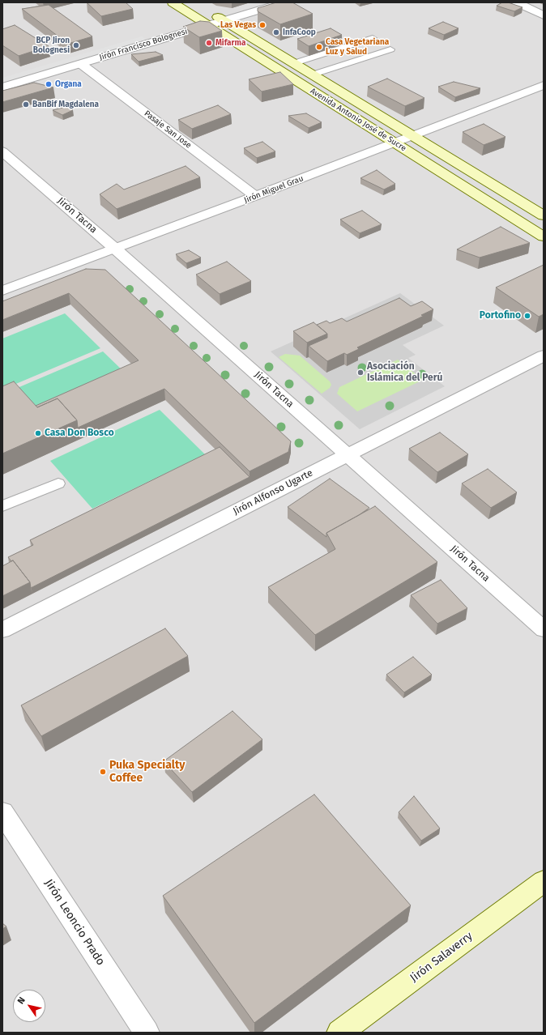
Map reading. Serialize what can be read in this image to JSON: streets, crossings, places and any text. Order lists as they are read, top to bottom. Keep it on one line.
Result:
{"streets":{"main road":["Avenida Antonio José de Sucre","Jirón Salaverry"],"street":["Jirón Francisco Bolognesi","Pasaje San Jose","Jirón Miguel Grau","Jirón Tacna","Jirón Alfonso Ugarte","Jirón Leoncio Prado"]},"crossings":[["Jirón Francisco Bolognesi","Avenida Antonio José de Sucre"],["Jirón Francisco Bolognesi","Pasaje San Jose"],["Avenida Antonio José de Sucre","Jirón Miguel Grau"],["Pasaje San Jose","Jirón Miguel Grau"],["Jirón Miguel Grau","Jirón Tacna"],["Jirón Tacna","Jirón Alfonso Ugarte"]],"places":["Las Vegas","InfaCoop","Mifarma","BCP Jiron Bolognesi","Casa Vegetariana Luz y Salud","Organa","BanBif Magdalena","Portofino","Asociación Islámica del Perú","Casa Don Bosco","Puka Specialty Coffee"],"north":"top left"}
